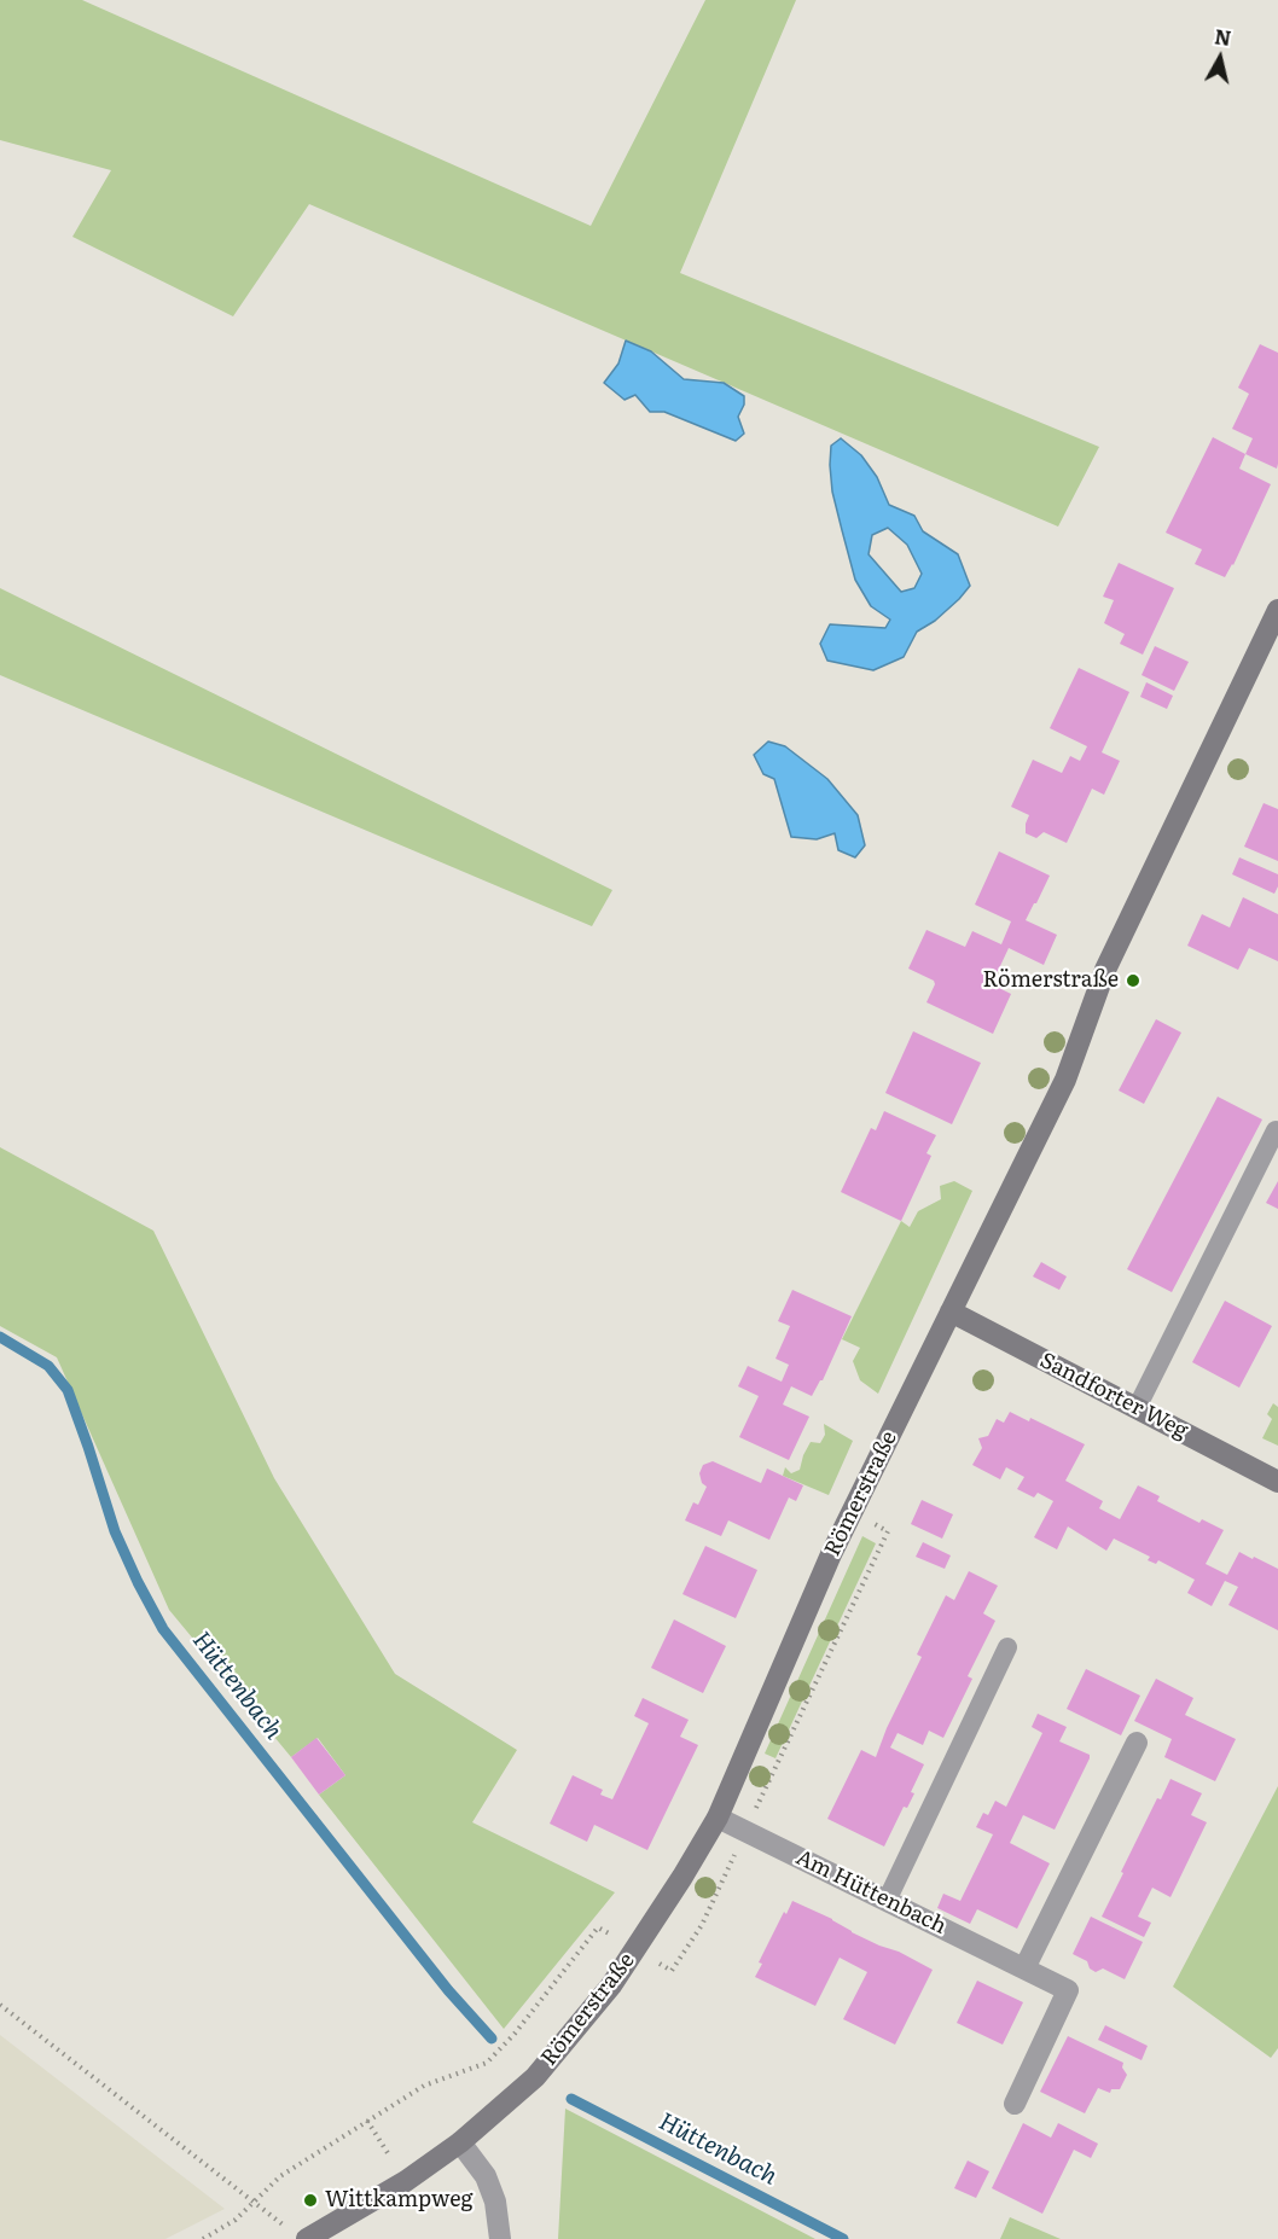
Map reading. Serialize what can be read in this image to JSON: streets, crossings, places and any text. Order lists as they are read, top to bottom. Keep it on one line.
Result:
{"streets":{"street":["Sandforter Weg","Römerstraße","Am Hüttenbach"]},"crossings":[["Sandforter Weg","Römerstraße"],["Römerstraße","Am Hüttenbach"]],"water":["Hüttenbach"],"places":["Römerstraße","Wittkampweg"],"north":"top"}
